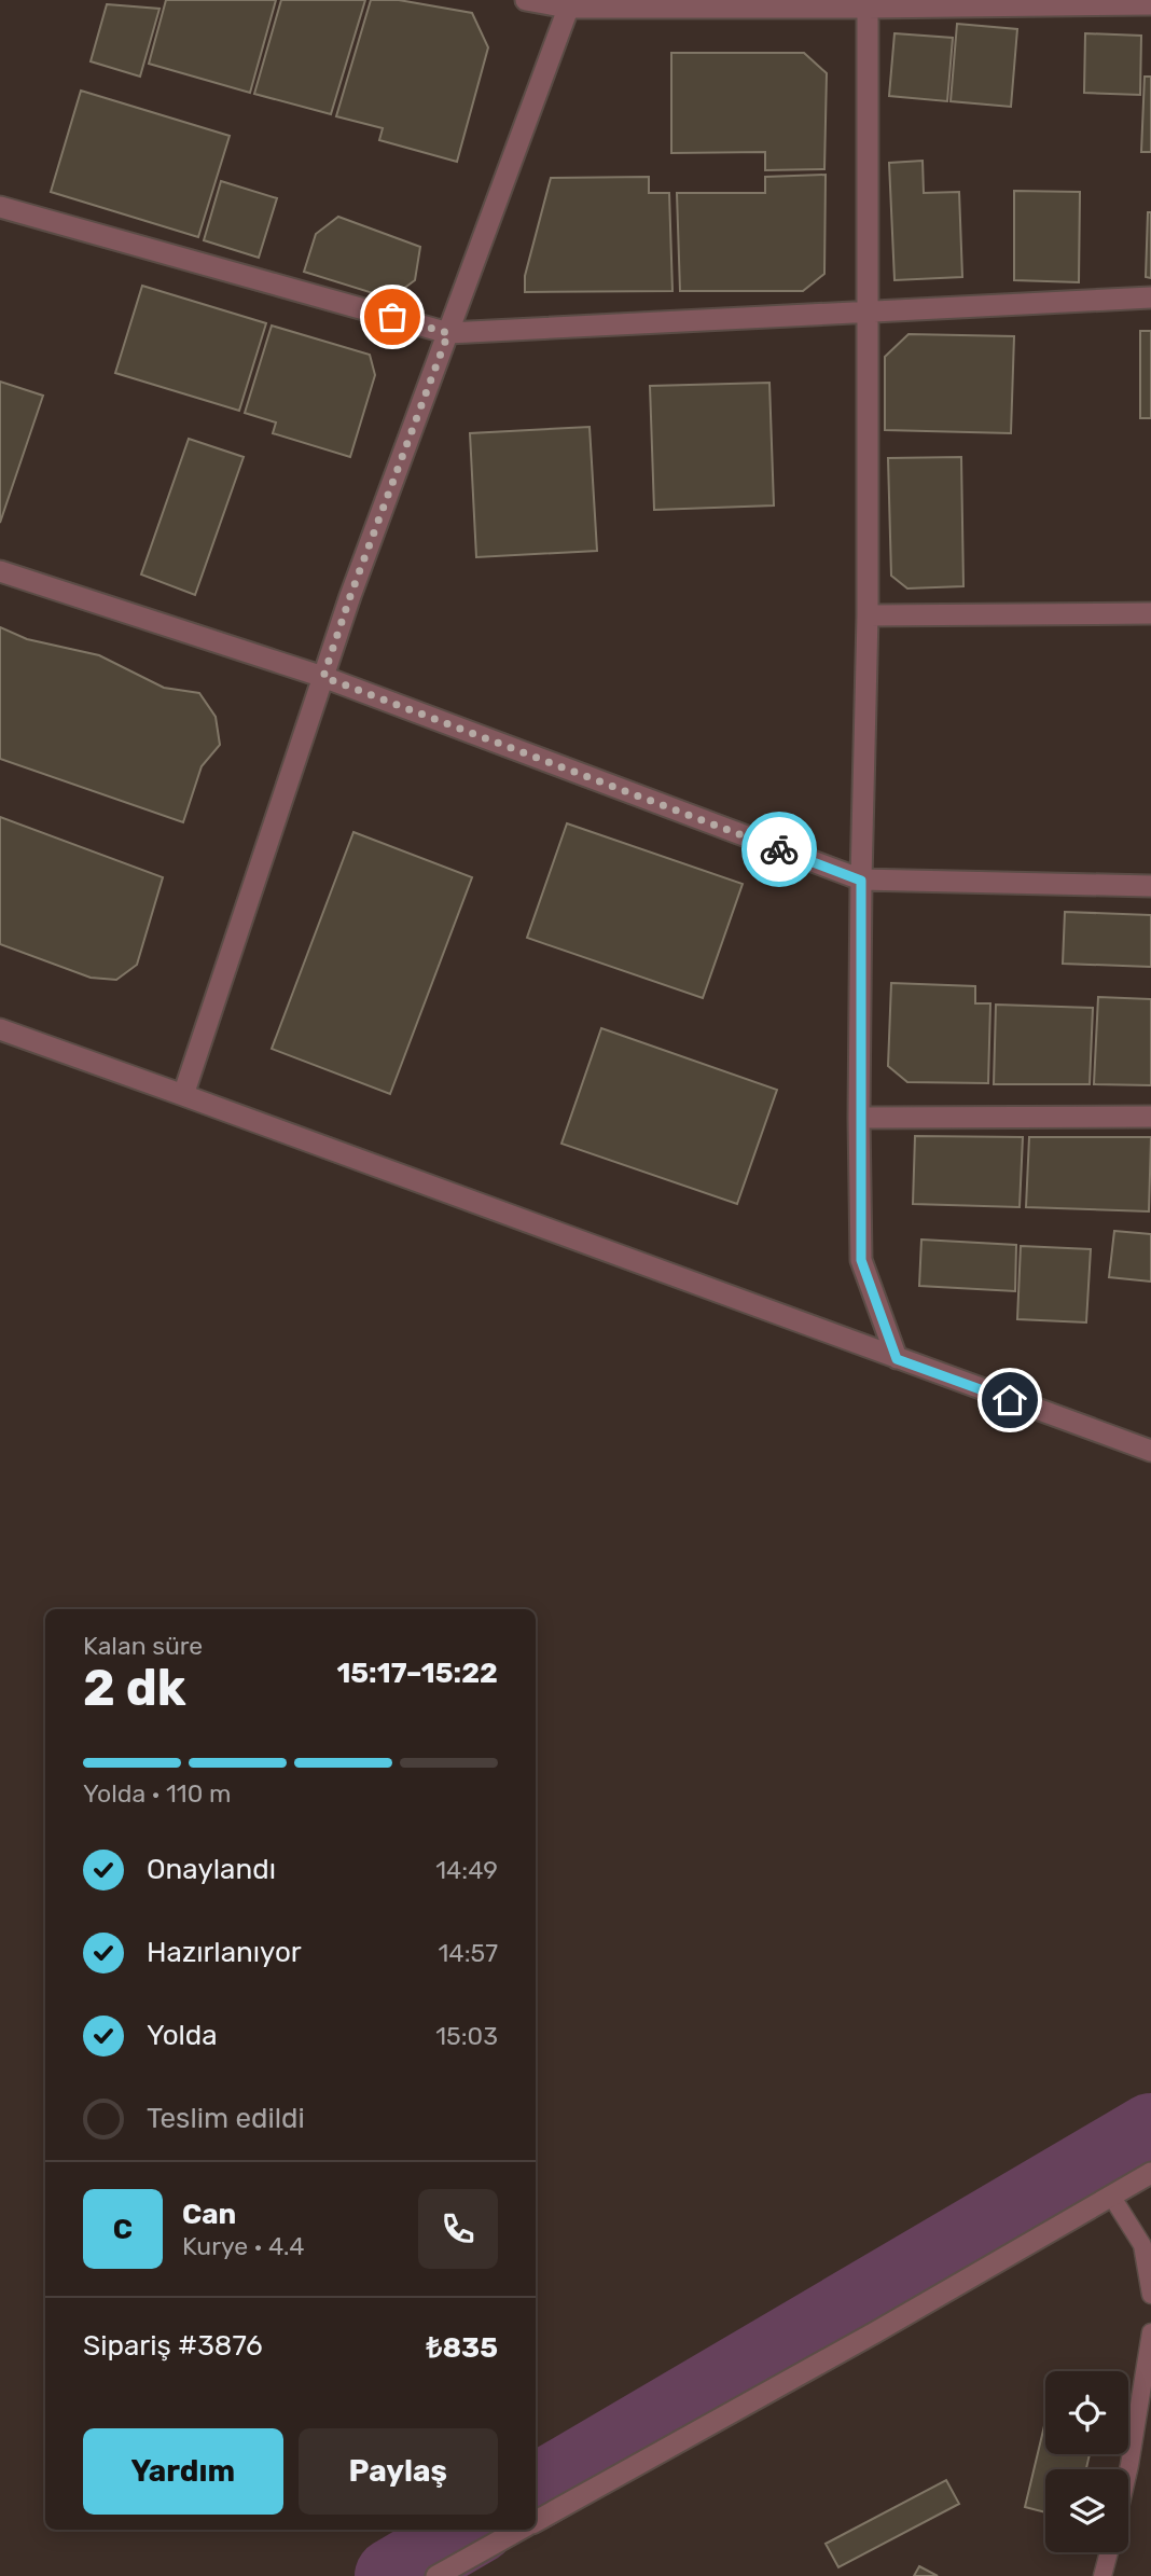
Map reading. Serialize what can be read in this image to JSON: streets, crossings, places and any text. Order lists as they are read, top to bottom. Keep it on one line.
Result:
{"page":{"heading":["2 dk","Kalan süre","15:17–15:22"],"panel":["Can","Kurye · 4.4","Sipariş #3876","₺835"],"bar":"Yolda · 110 m","list":[["Onaylandı","14:49"],["Hazırlanıyor","14:57"],["Yolda","15:03"],"Teslim edildi"],"round":"C","buttons":["Yardım","Paylaş"]}}
